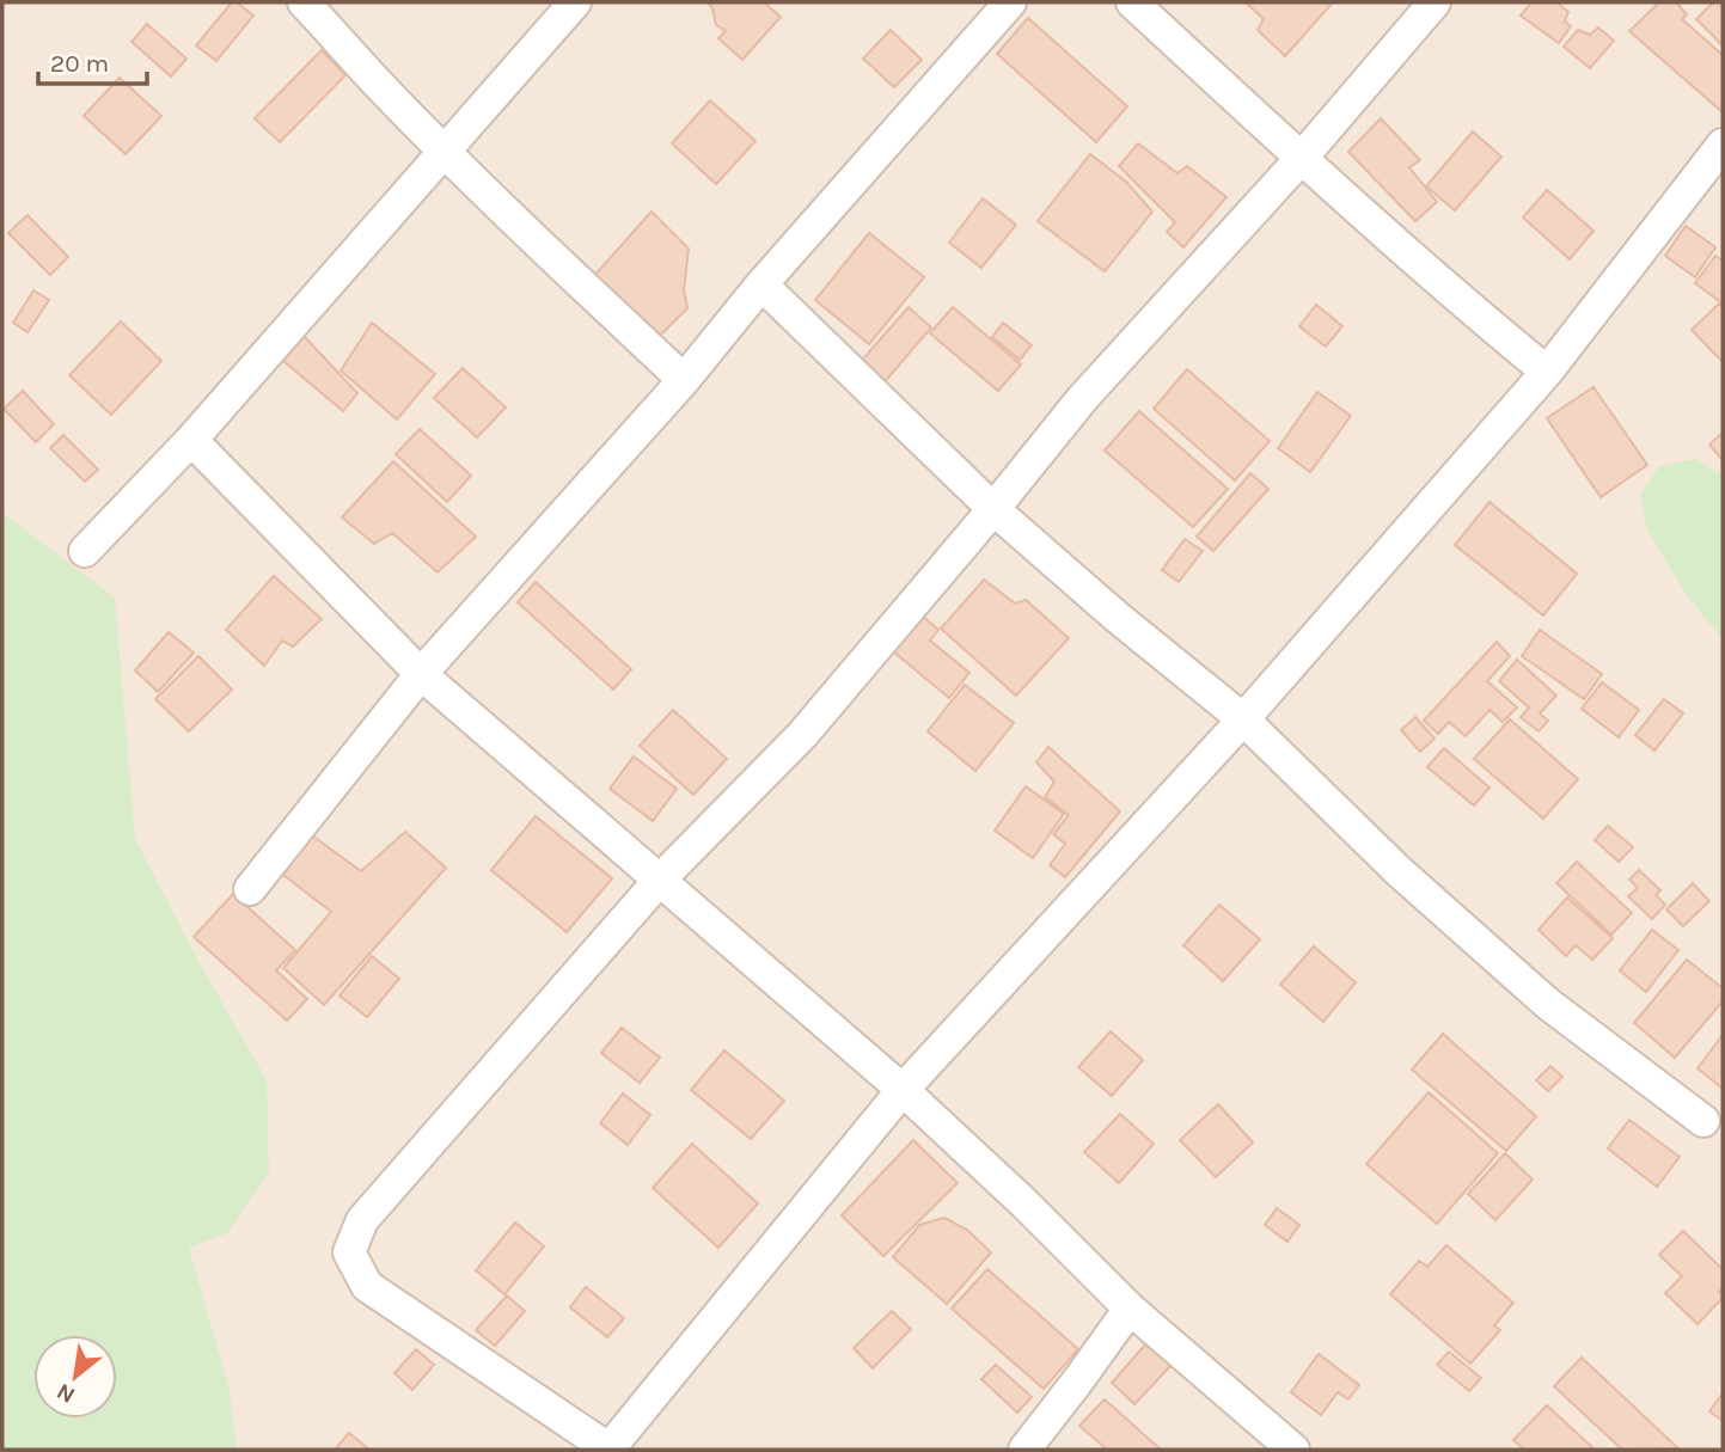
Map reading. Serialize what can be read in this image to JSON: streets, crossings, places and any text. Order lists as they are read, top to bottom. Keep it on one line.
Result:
{"scale_bar":"20 m","north":"bottom left"}
